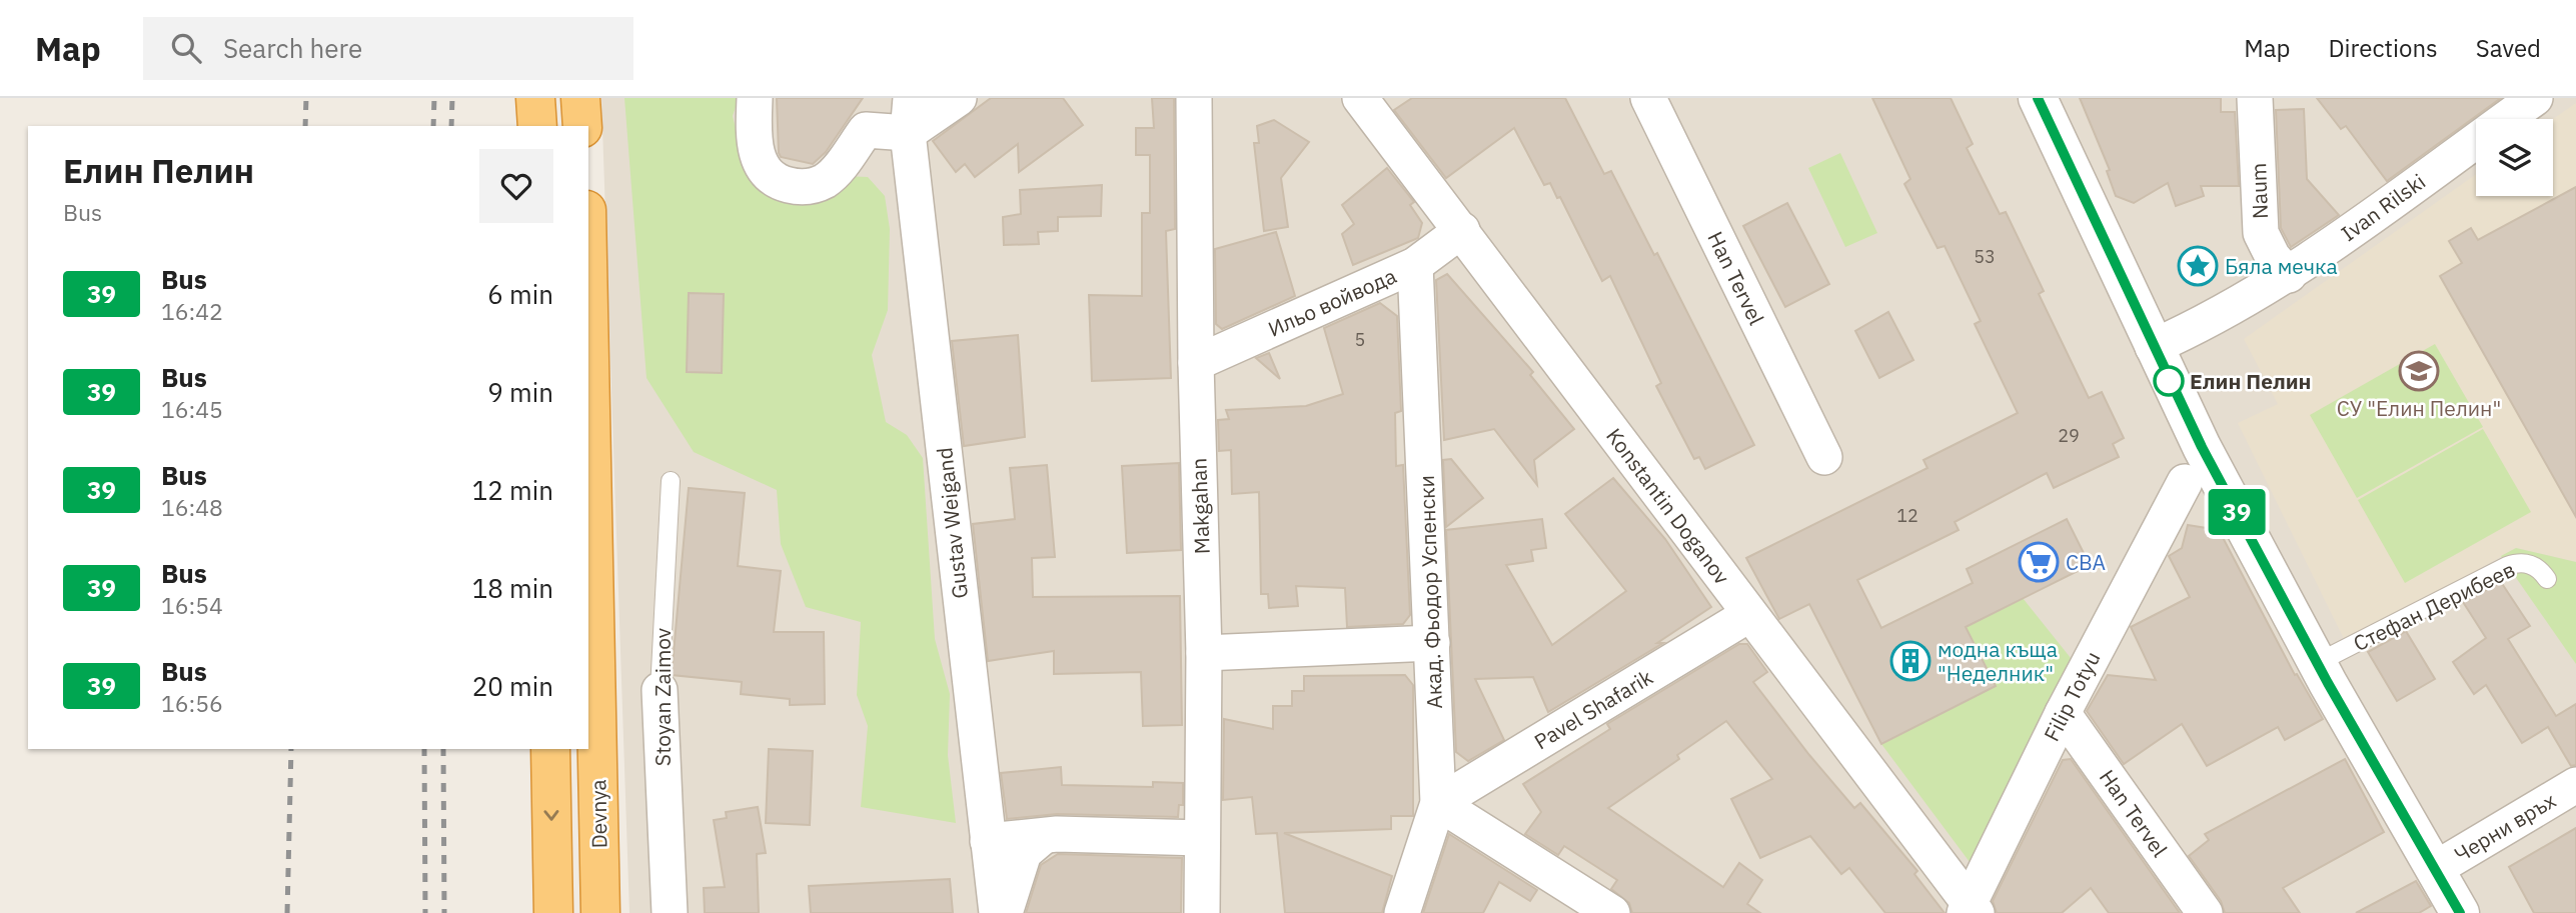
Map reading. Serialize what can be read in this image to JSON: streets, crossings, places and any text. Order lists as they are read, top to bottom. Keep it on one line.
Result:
{"streets":{"highway":["Devnya"],"street":["Naum","Ivan Rilski","Han Tervel","Ильо войвода","Makgahan","Konstantin Doganov","Gustav Weigand","Акад. Фьодор Успенски","Filip Totyu","Stoyan Zaimov","Pavel Shafarik","Черни връх"],"lane":["Стефан Дерибеев"]},"crossings":[["Naum","Ivan Rilski"],["Han Tervel","Filip Totyu"],["Ильо войвода","Makgahan"],["Ильо войвода","Konstantin Doganov"],["Ильо войвода","Акад. Фьодор Успенски"],["Konstantin Doganov","Filip Totyu"],["Konstantin Doganov","Pavel Shafarik"],["Акад. Фьодор Успенски","Pavel Shafarik"]],"places":{"place":["Бяла мечка"],"school or university":["СУ \"Елин Пелин\""],"other":["Елин Пелин"],"supermarket":["CBA"],"building":["модна къща \"Неделник\""]},"lines":["bus line 39"],"house_numbers":["53","5","29","12"],"page":{"header":"Map","search":"Search here","nav":["Map","Directions","Saved"],"on_map":"39","heading":["Елин Пелин","Bus"],"list":[{"mark":"39","name":"Bus","note":"16:42","value":"6 min"},{"mark":"39","name":"Bus","note":"16:45","value":"9 min"},{"mark":"39","name":"Bus","note":"16:48","value":"12 min"},{"mark":"39","name":"Bus","note":"16:54","value":"18 min"},{"mark":"39","name":"Bus","note":"16:56","value":"20 min"}]}}
